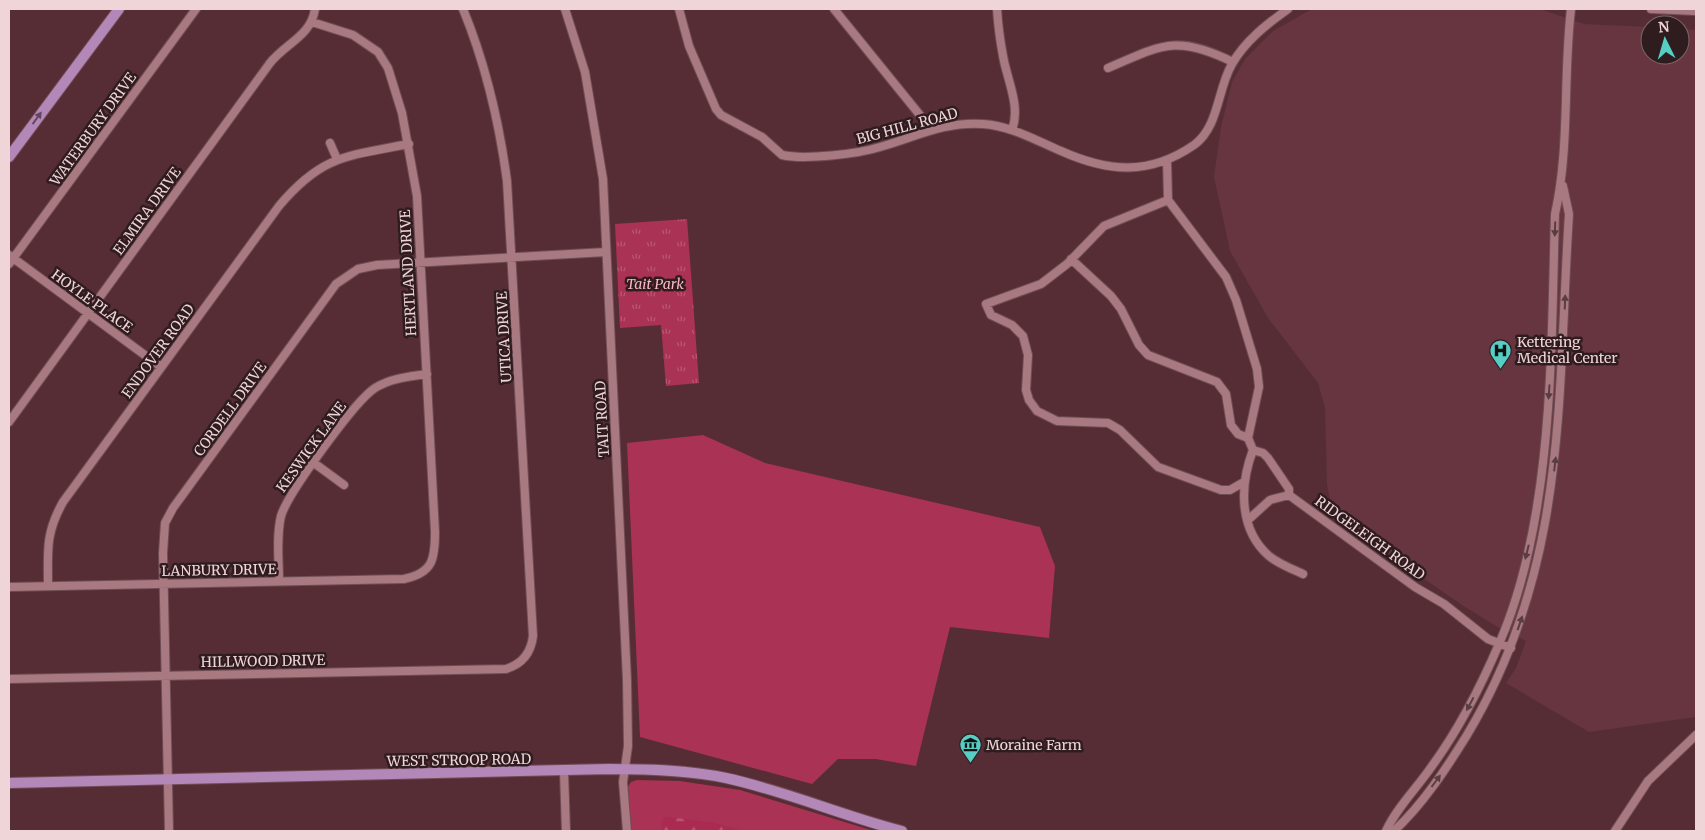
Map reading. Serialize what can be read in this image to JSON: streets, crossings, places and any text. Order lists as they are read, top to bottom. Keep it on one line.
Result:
{"streets":{"main road":["WEST STROOP ROAD"],"street":["BIG HILL ROAD","WATERBURY DRIVE","ELMIRA DRIVE","HERTLAND DRIVE","HOYLE PLACE","UTICA DRIVE","ENDOVER ROAD","CORDELL DRIVE","TAIT ROAD","KESWICK LANE","RIDGELEIGH ROAD","LANBURY DRIVE","HILLWOOD DRIVE"]},"crossings":[["WATERBURY DRIVE","HOYLE PLACE"],["ELMIRA DRIVE","HERTLAND DRIVE"],["ELMIRA DRIVE","HOYLE PLACE"],["HERTLAND DRIVE","ENDOVER ROAD"],["HERTLAND DRIVE","CORDELL DRIVE"],["HERTLAND DRIVE","KESWICK LANE"],["HERTLAND DRIVE","LANBURY DRIVE"],["HOYLE PLACE","ENDOVER ROAD"],["UTICA DRIVE","CORDELL DRIVE"],["UTICA DRIVE","HILLWOOD DRIVE"],["ENDOVER ROAD","LANBURY DRIVE"],["CORDELL DRIVE","TAIT ROAD"],["CORDELL DRIVE","LANBURY DRIVE"],["CORDELL DRIVE","HILLWOOD DRIVE"],["CORDELL DRIVE","WEST STROOP ROAD"],["TAIT ROAD","WEST STROOP ROAD"],["KESWICK LANE","LANBURY DRIVE"]],"parks":["Tait Park"],"places":{"hospital":["Kettering Medical Center"],"museum":["Moraine Farm"]},"north":"top"}
